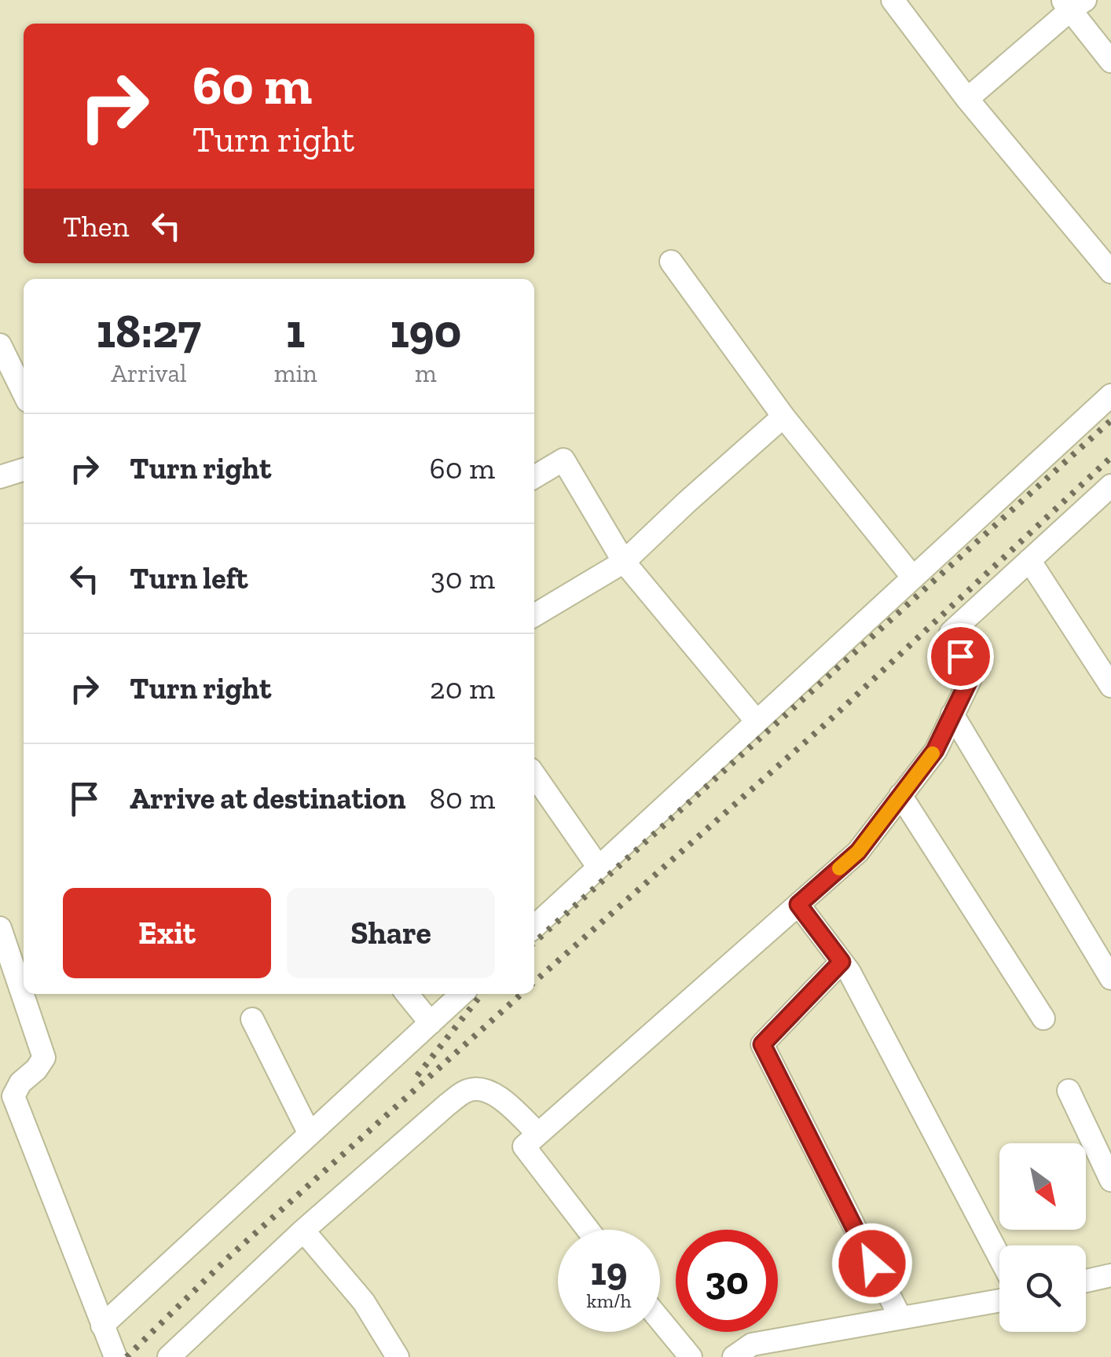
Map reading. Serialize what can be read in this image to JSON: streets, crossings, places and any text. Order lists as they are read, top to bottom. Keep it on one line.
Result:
{"north":"bottom right","page":{"turn":["60 m","Turn right"],"then":"Then","eta":["18:27","Arrival","1","min","190","m"],"list":[{"name":"Turn right","value":"60 m"},{"name":"Turn left","value":"30 m"},{"name":"Turn right","value":"20 m"},{"name":"Arrive at destination","value":"80 m"}],"buttons":["Exit","Share"],"speed":"19 km/h","limit":"30"}}
